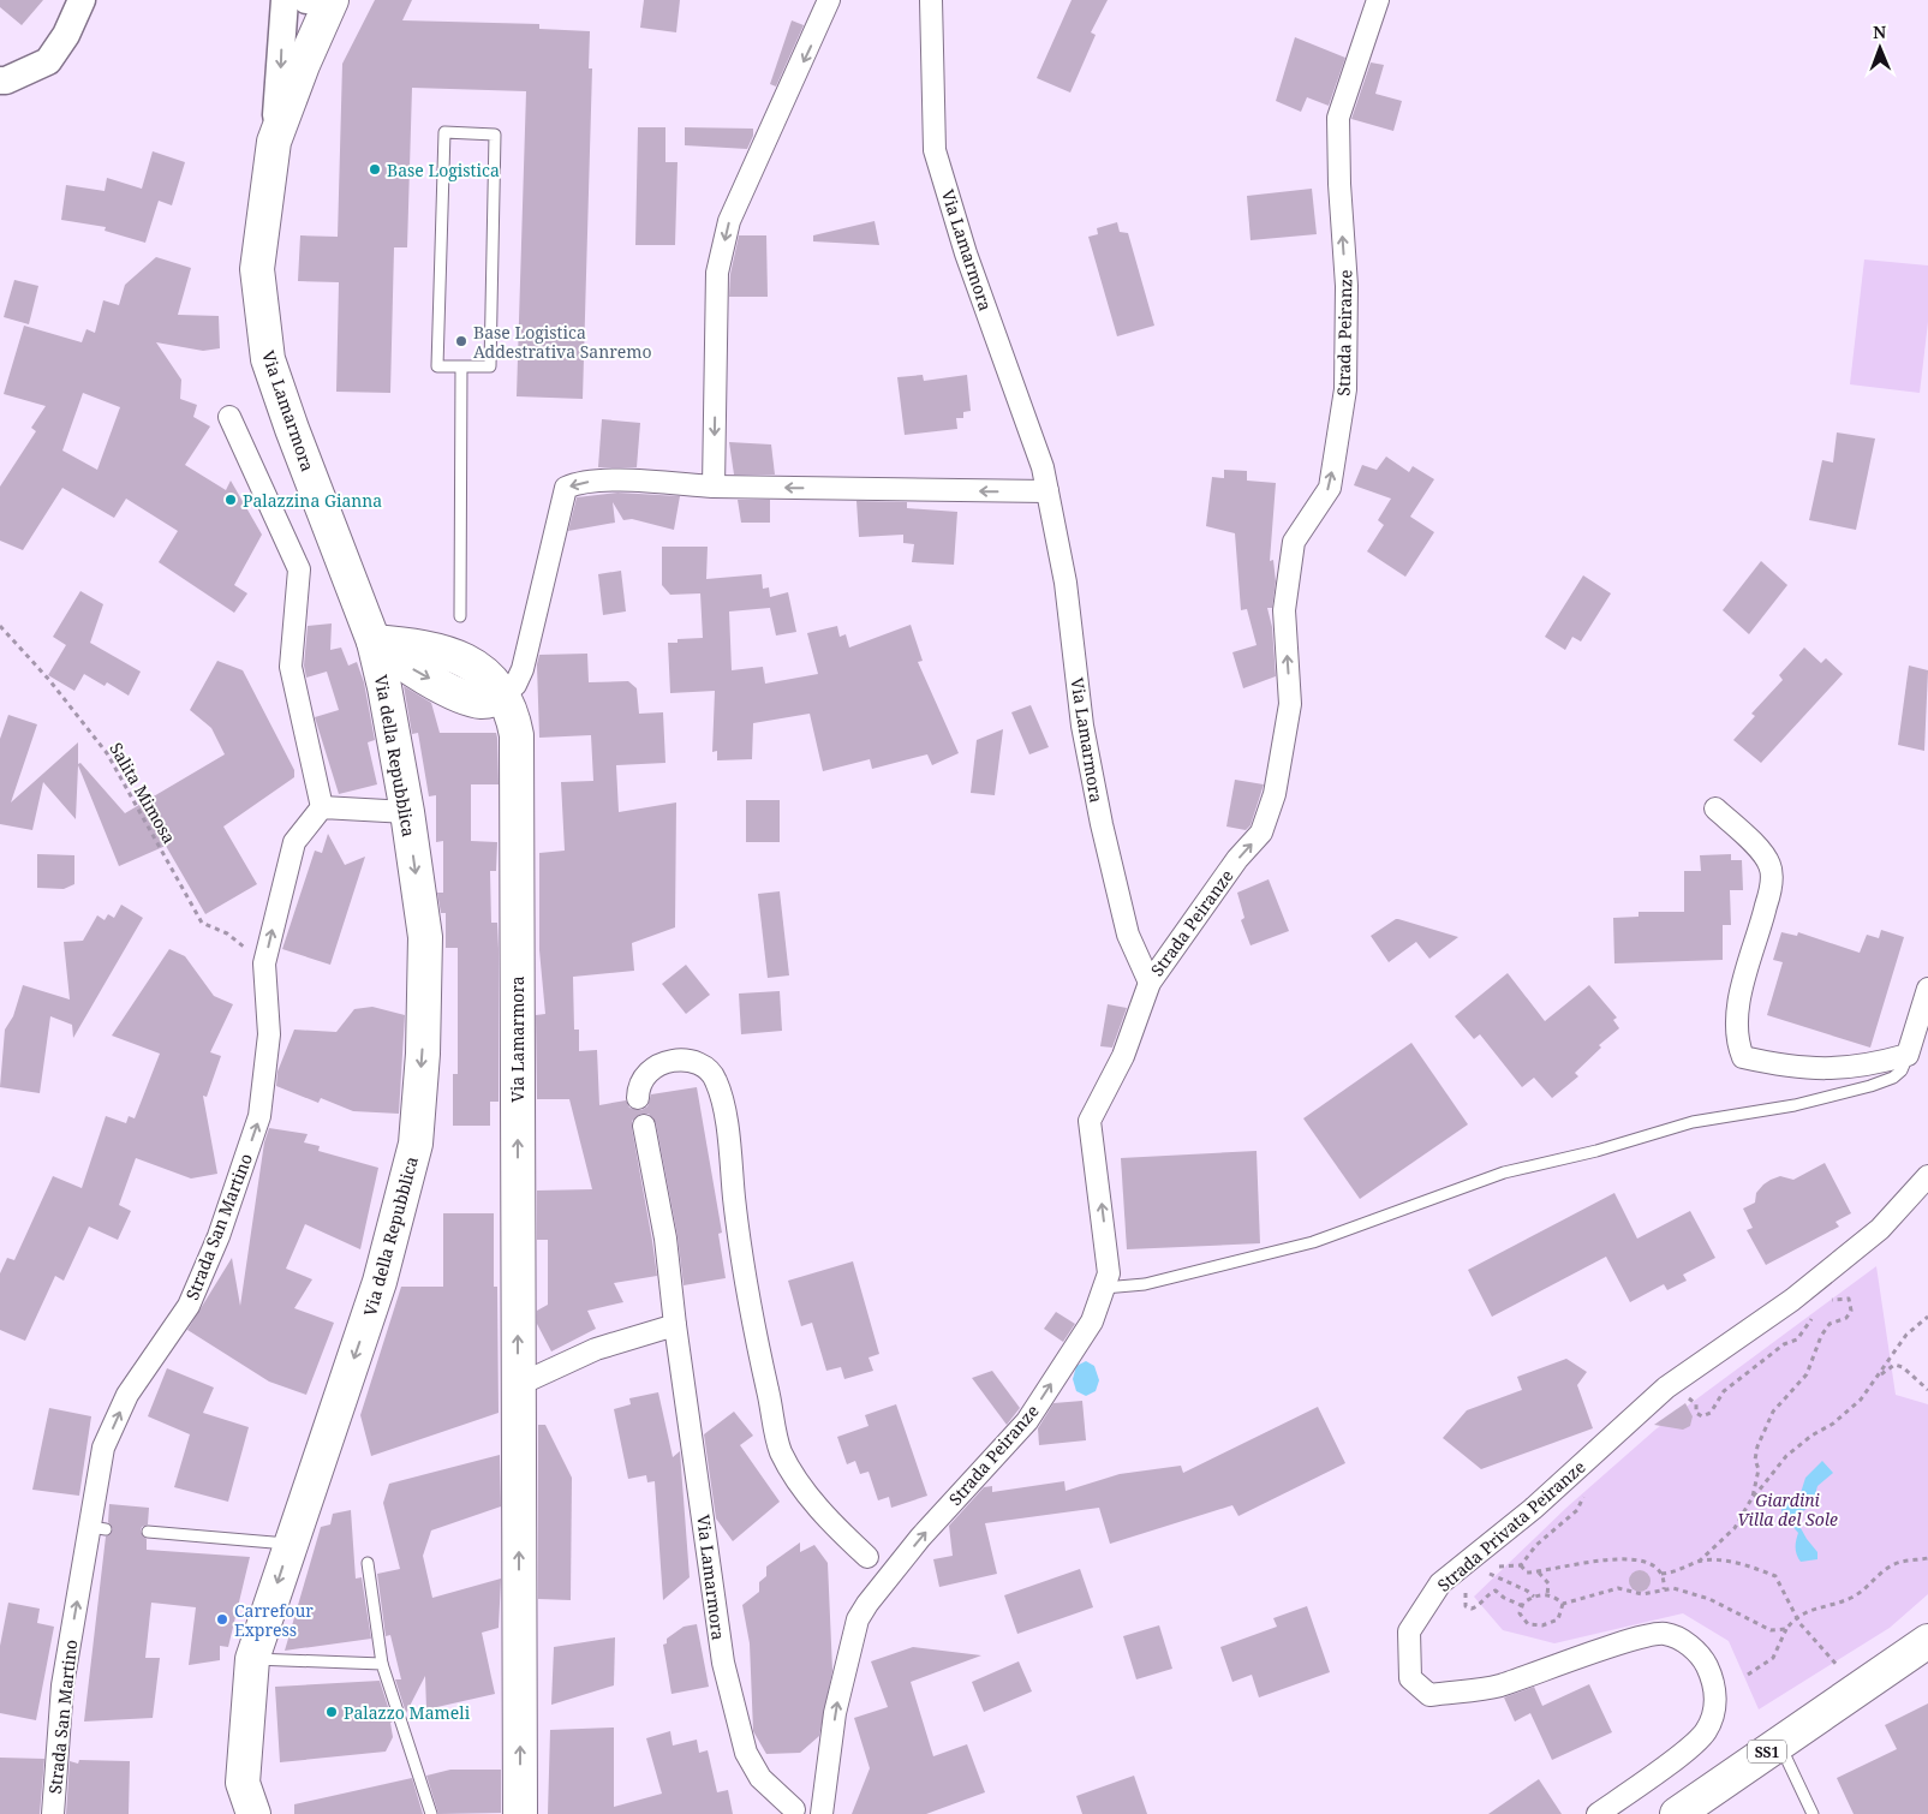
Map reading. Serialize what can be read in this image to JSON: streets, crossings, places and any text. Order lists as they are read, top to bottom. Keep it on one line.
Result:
{"streets":{"main road":["Via Lamarmora","Via della Repubblica","SS1"],"street":["Strada Peiranze","Strada San Martino","Strada Privata Peiranze"],"path":["Salita Mimosa"]},"crossings":[["Via Lamarmora","Strada Peiranze"],["Via Lamarmora","Via della Repubblica"],["Salita Mimosa","Strada San Martino"]],"one_way":["Strada Peiranze","Via della Repubblica","Strada San Martino"],"parks":["Giardini Villa del Sole"],"places":["Base Logistica","Base Logistica Addestrativa Sanremo","Palazzina Gianna","Carrefour Express","Palazzo Mameli"],"north":"top"}
